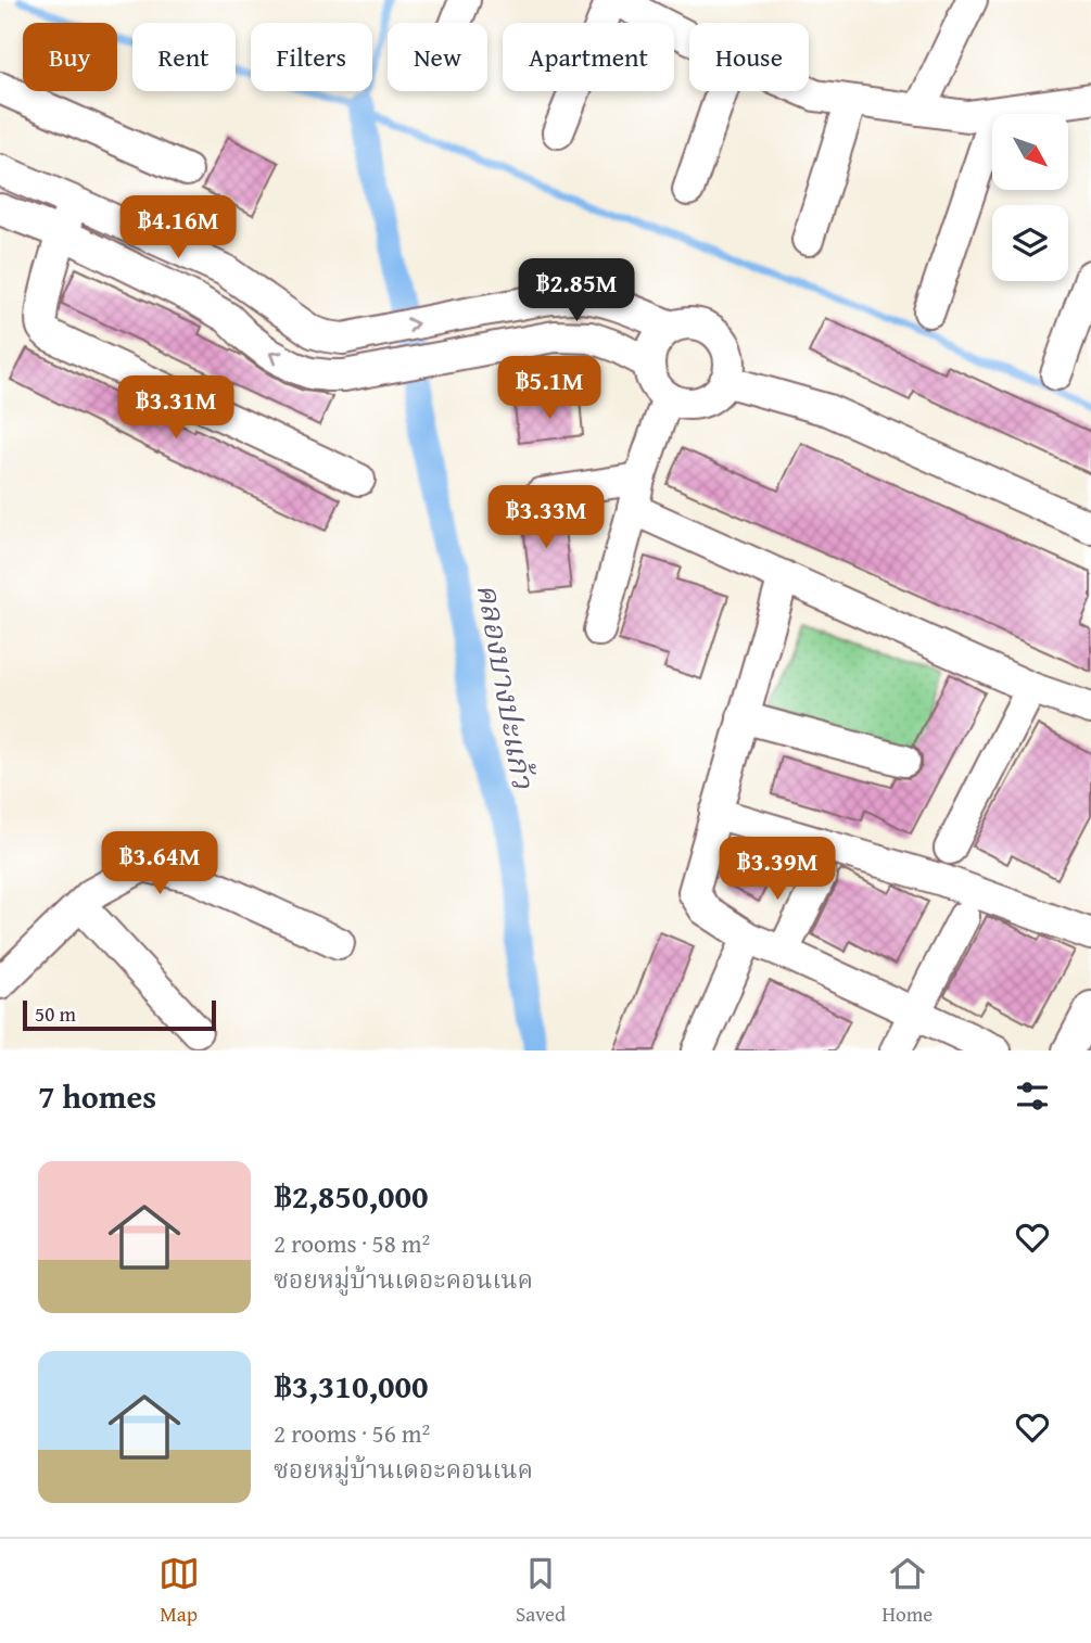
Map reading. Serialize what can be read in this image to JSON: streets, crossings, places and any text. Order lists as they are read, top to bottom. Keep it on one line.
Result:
{"water":["คลองบางปะแก้ว"],"scale_bar":"50 m","north":"bottom right","page":{"chip":["Buy","Rent","Filters","New","Apartment","House"],"price":["฿4.16M","฿2.85M","฿5.1M","฿3.31M","฿3.33M","฿3.64M","฿3.39M"],"scale":"50 m","heading":"7 homes","list":[{"name":"฿2,850,000","note":"2 rooms · 58 m² · ซอยหมู่บ้านเดอะคอนเนค"},{"name":"฿3,310,000","note":"2 rooms · 56 m² · ซอยหมู่บ้านเดอะคอนเนค"}],"tabs":["Map","Saved","Home"]}}
